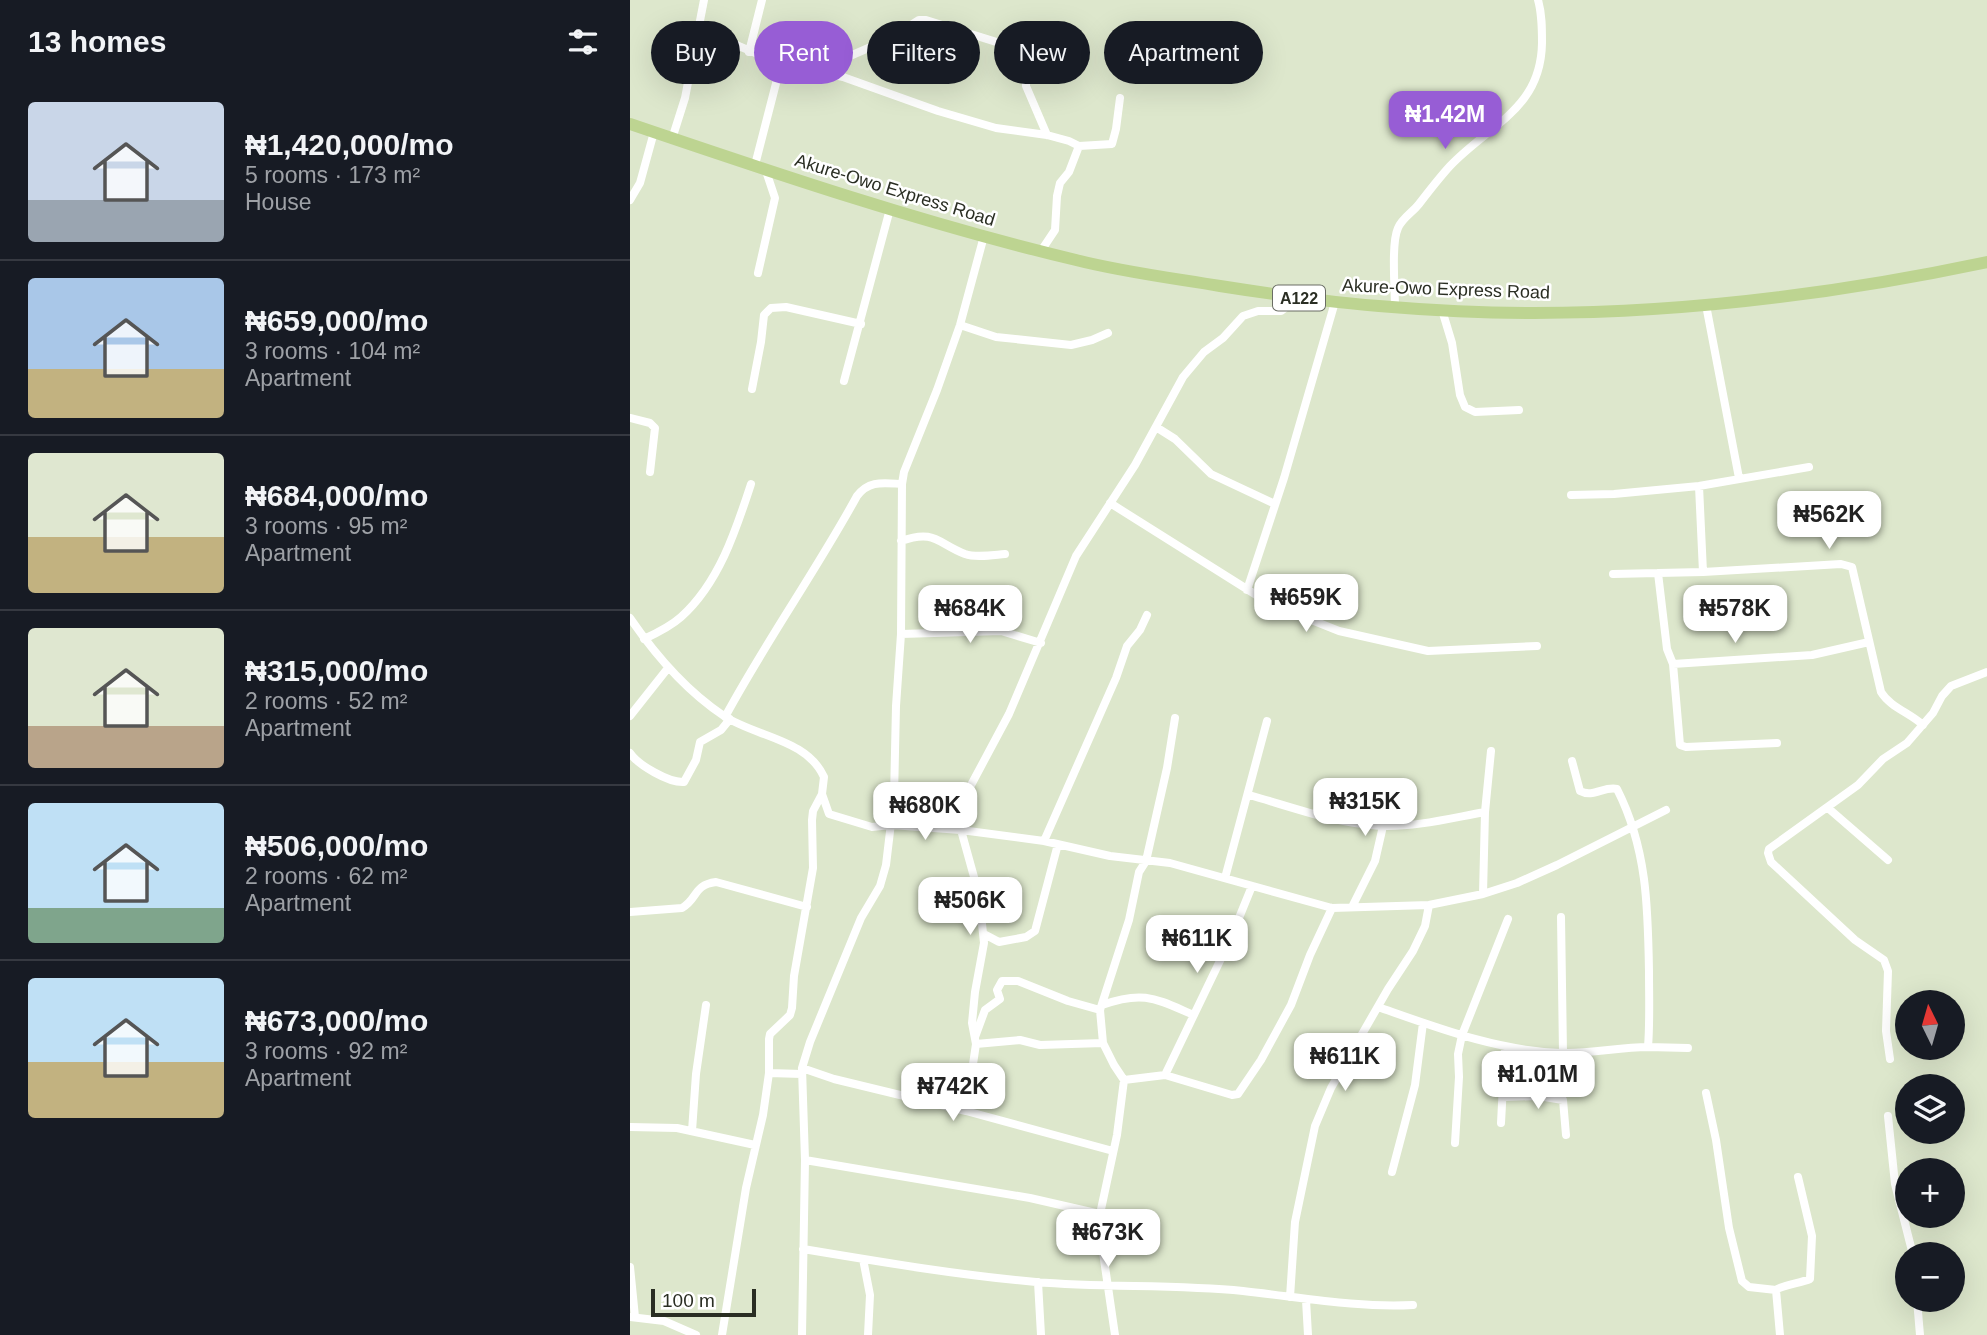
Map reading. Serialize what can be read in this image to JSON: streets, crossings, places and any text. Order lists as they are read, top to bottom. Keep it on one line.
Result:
{"streets":{"highway":["Akure-Owo Express Road","A122"]},"scale_bar":"100 m","north":"top","page":{"heading":"13 homes","chip":["Buy","Rent","Filters","New","Apartment"],"list":[{"name":"₦1,420,000/mo","note":"5 rooms · 173 m² · House"},{"name":"₦659,000/mo","note":"3 rooms · 104 m² · Apartment"},{"name":"₦684,000/mo","note":"3 rooms · 95 m² · Apartment"},{"name":"₦315,000/mo","note":"2 rooms · 52 m² · Apartment"},{"name":"₦506,000/mo","note":"2 rooms · 62 m² · Apartment"},{"name":"₦673,000/mo","note":"3 rooms · 92 m² · Apartment"}],"price":["₦1.42M","₦562K","₦659K","₦684K","₦578K","₦315K","₦680K","₦506K","₦611K","₦611K","₦1.01M","₦742K","₦673K"],"map_buttons":["+","−"],"scale":"100 m"}}
